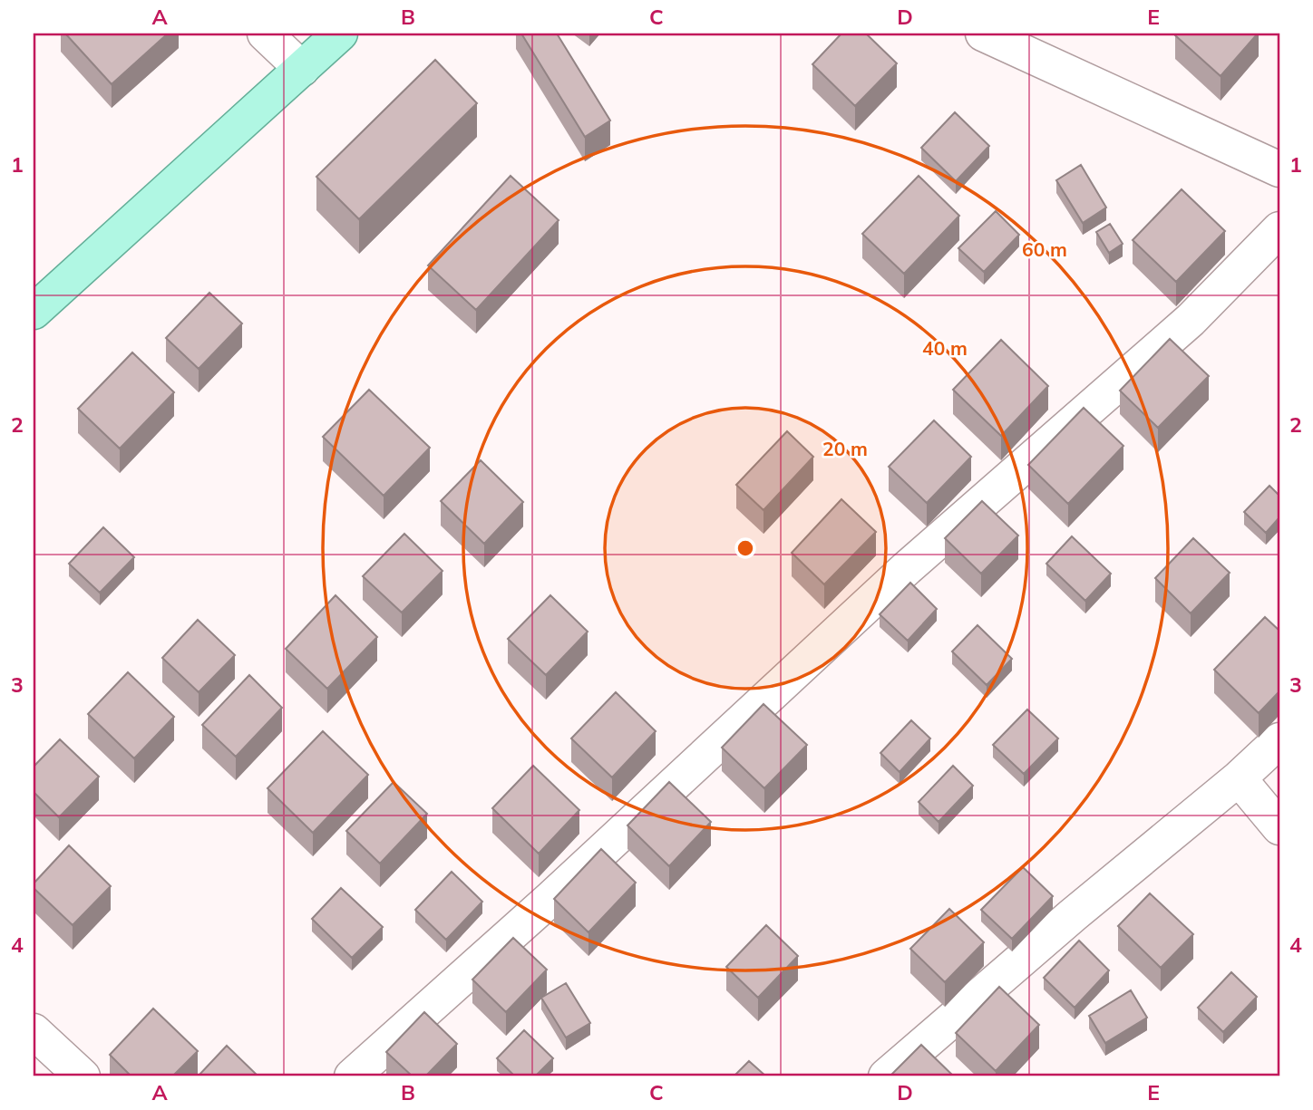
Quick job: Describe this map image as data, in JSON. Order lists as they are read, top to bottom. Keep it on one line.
{"grid":{"columns":["A","B","C","D","E"],"rows":["1","2","3","4"]},"rings":["60 m","40 m","20 m"]}
